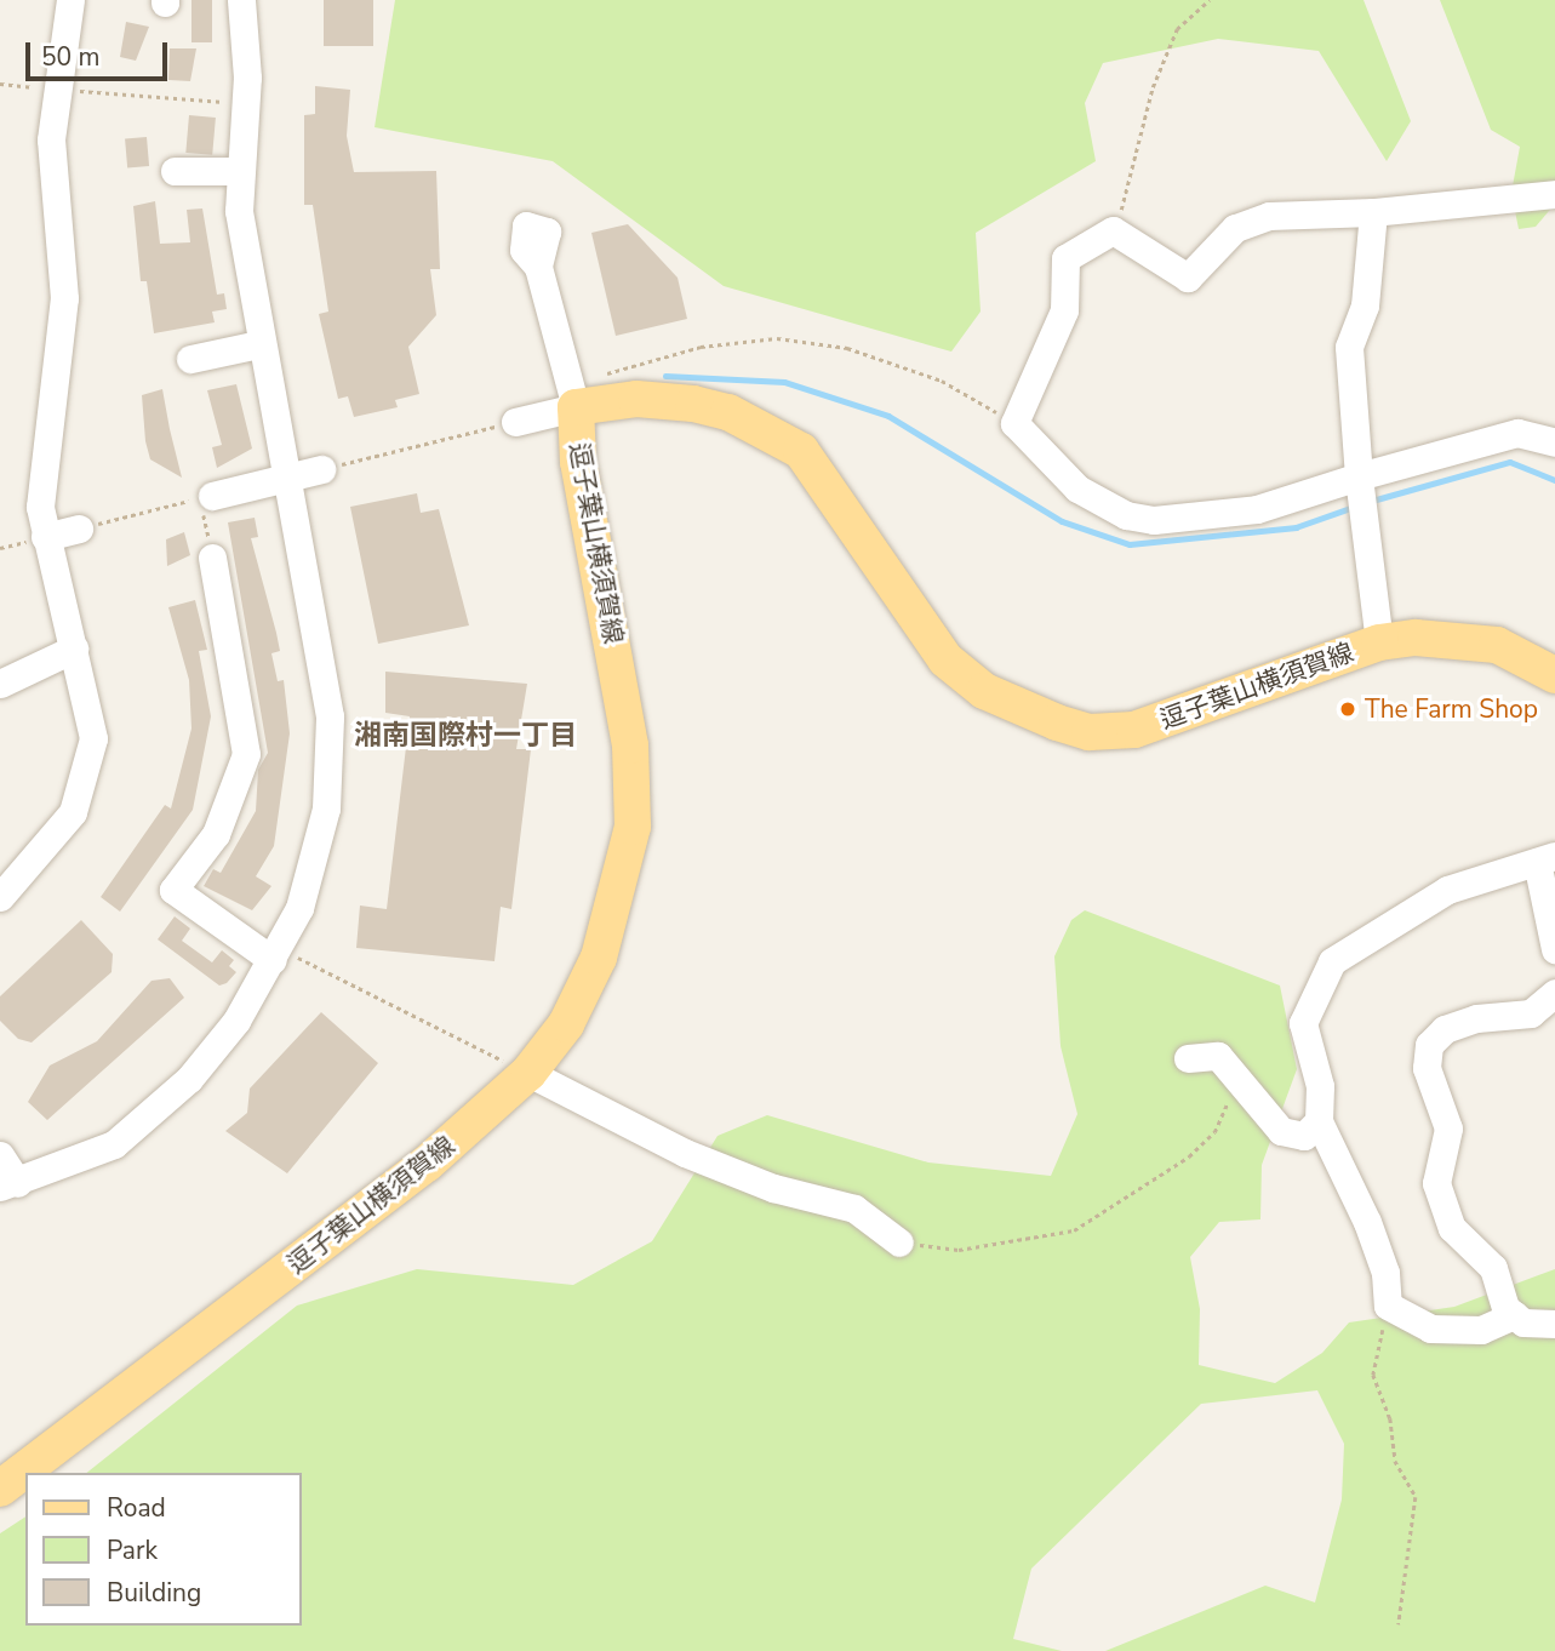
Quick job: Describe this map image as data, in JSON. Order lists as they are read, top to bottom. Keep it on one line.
{"streets":{"main road":["逗子葉山横須賀線"]},"districts":["湘南国際村一丁目"],"places":["The Farm Shop"],"legend":["Road","Park","Building"],"scale_bar":"50 m"}
